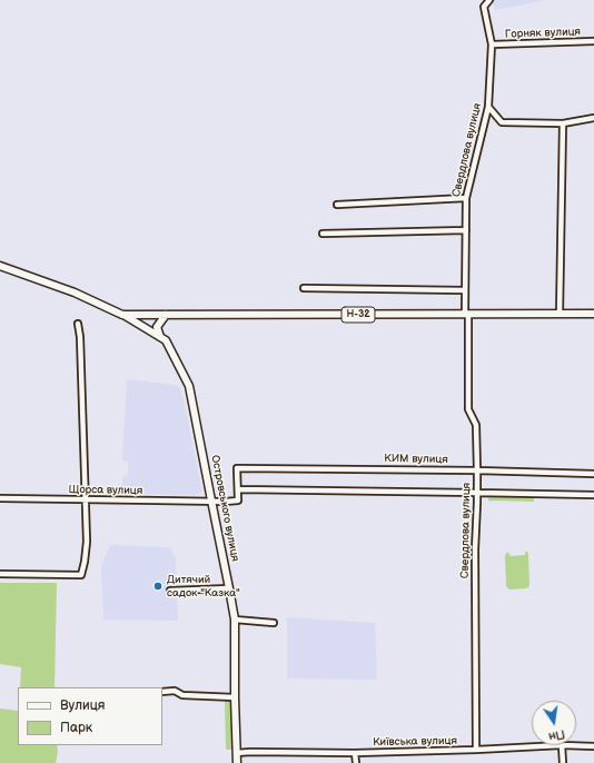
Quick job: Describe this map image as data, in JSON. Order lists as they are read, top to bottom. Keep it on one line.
{"streets":{"main road":["Н-32","Островського вулиця"],"street":["Горняк вулиця","Свердлова вулиця","КИМ вулиця","Щорса вулиця","Київська вулиця"]},"crossings":[["Горняк вулиця","Свердлова вулиця"],["Свердлова вулиця","Н-32"],["Свердлова вулиця","КИМ вулиця"],["Свердлова вулиця","Київська вулиця"],["Н-32","Островського вулиця"],["КИМ вулиця","Щорса вулиця"],["Щорса вулиця","Островського вулиця"],["Островського вулиця","Київська вулиця"]],"places":["Дитячий садок \"Казка\""],"legend":["Вулиця","Парк"],"north":"bottom"}
